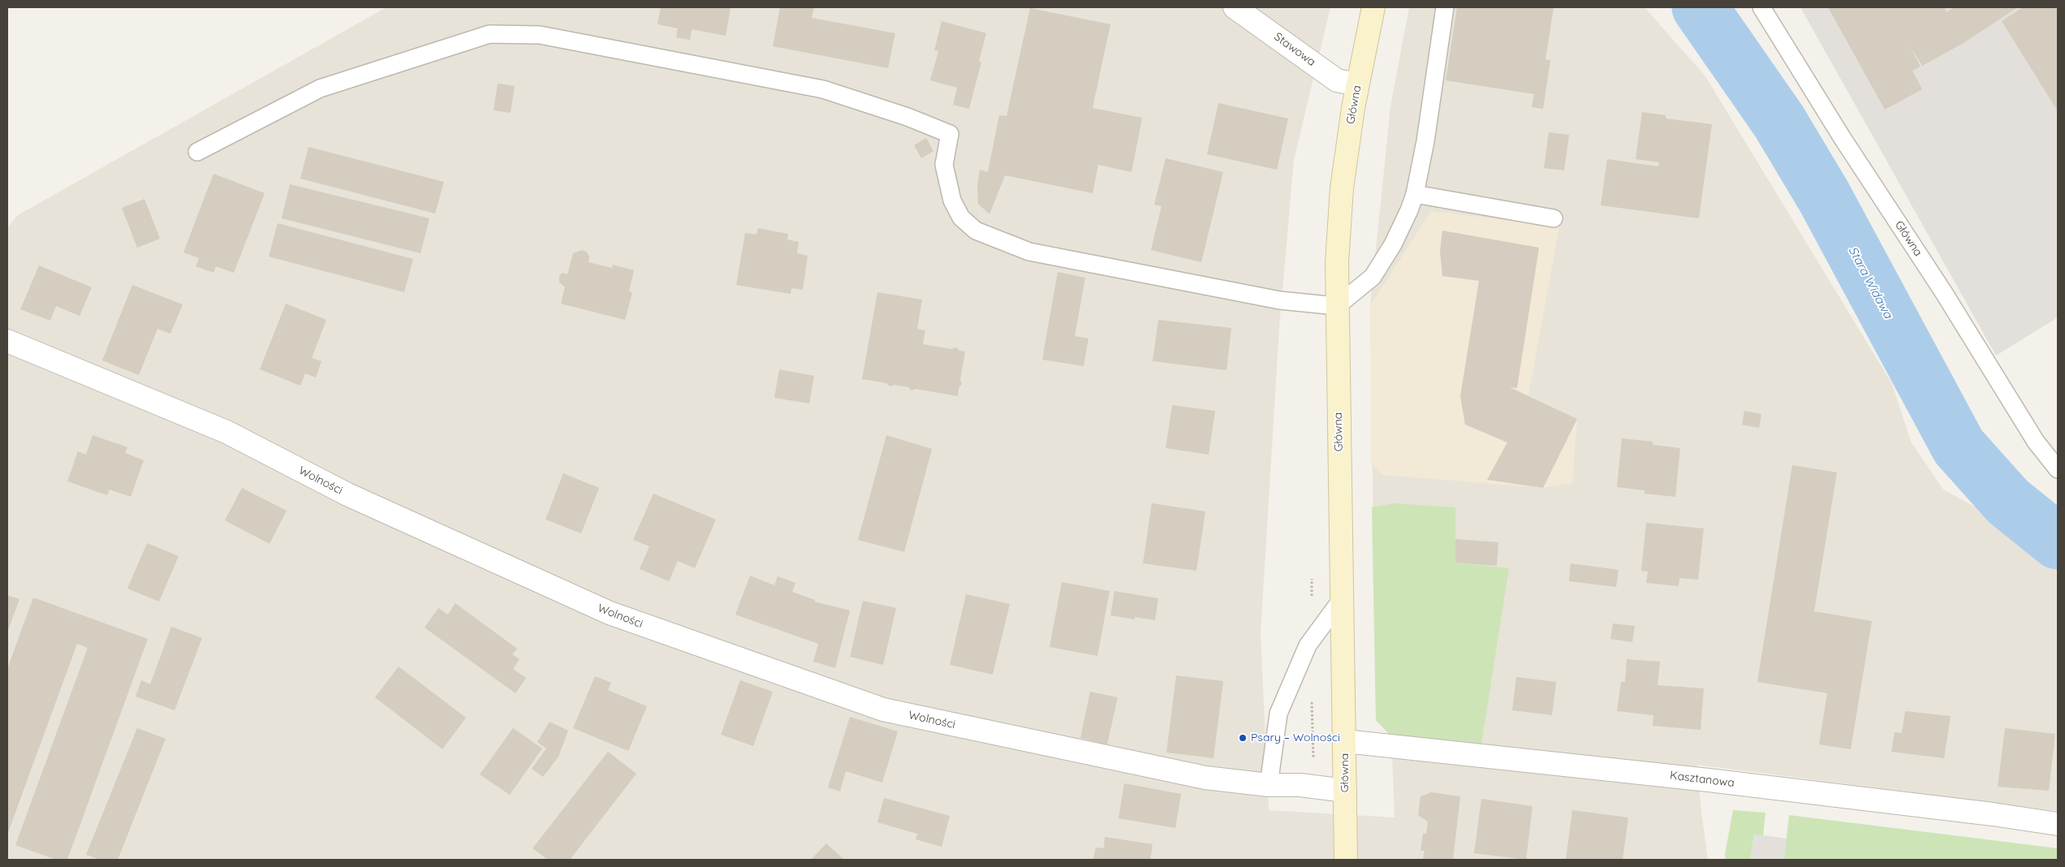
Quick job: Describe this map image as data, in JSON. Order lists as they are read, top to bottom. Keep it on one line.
{"streets":{"main road":["Główna"],"street":["Stawowa","Wolności","Kasztanowa"]},"crossings":[["Stawowa","Główna"],["Główna","Wolności"],["Główna","Kasztanowa"]],"water":["Stara Widawa"],"places":["Psary – Wolności"]}
